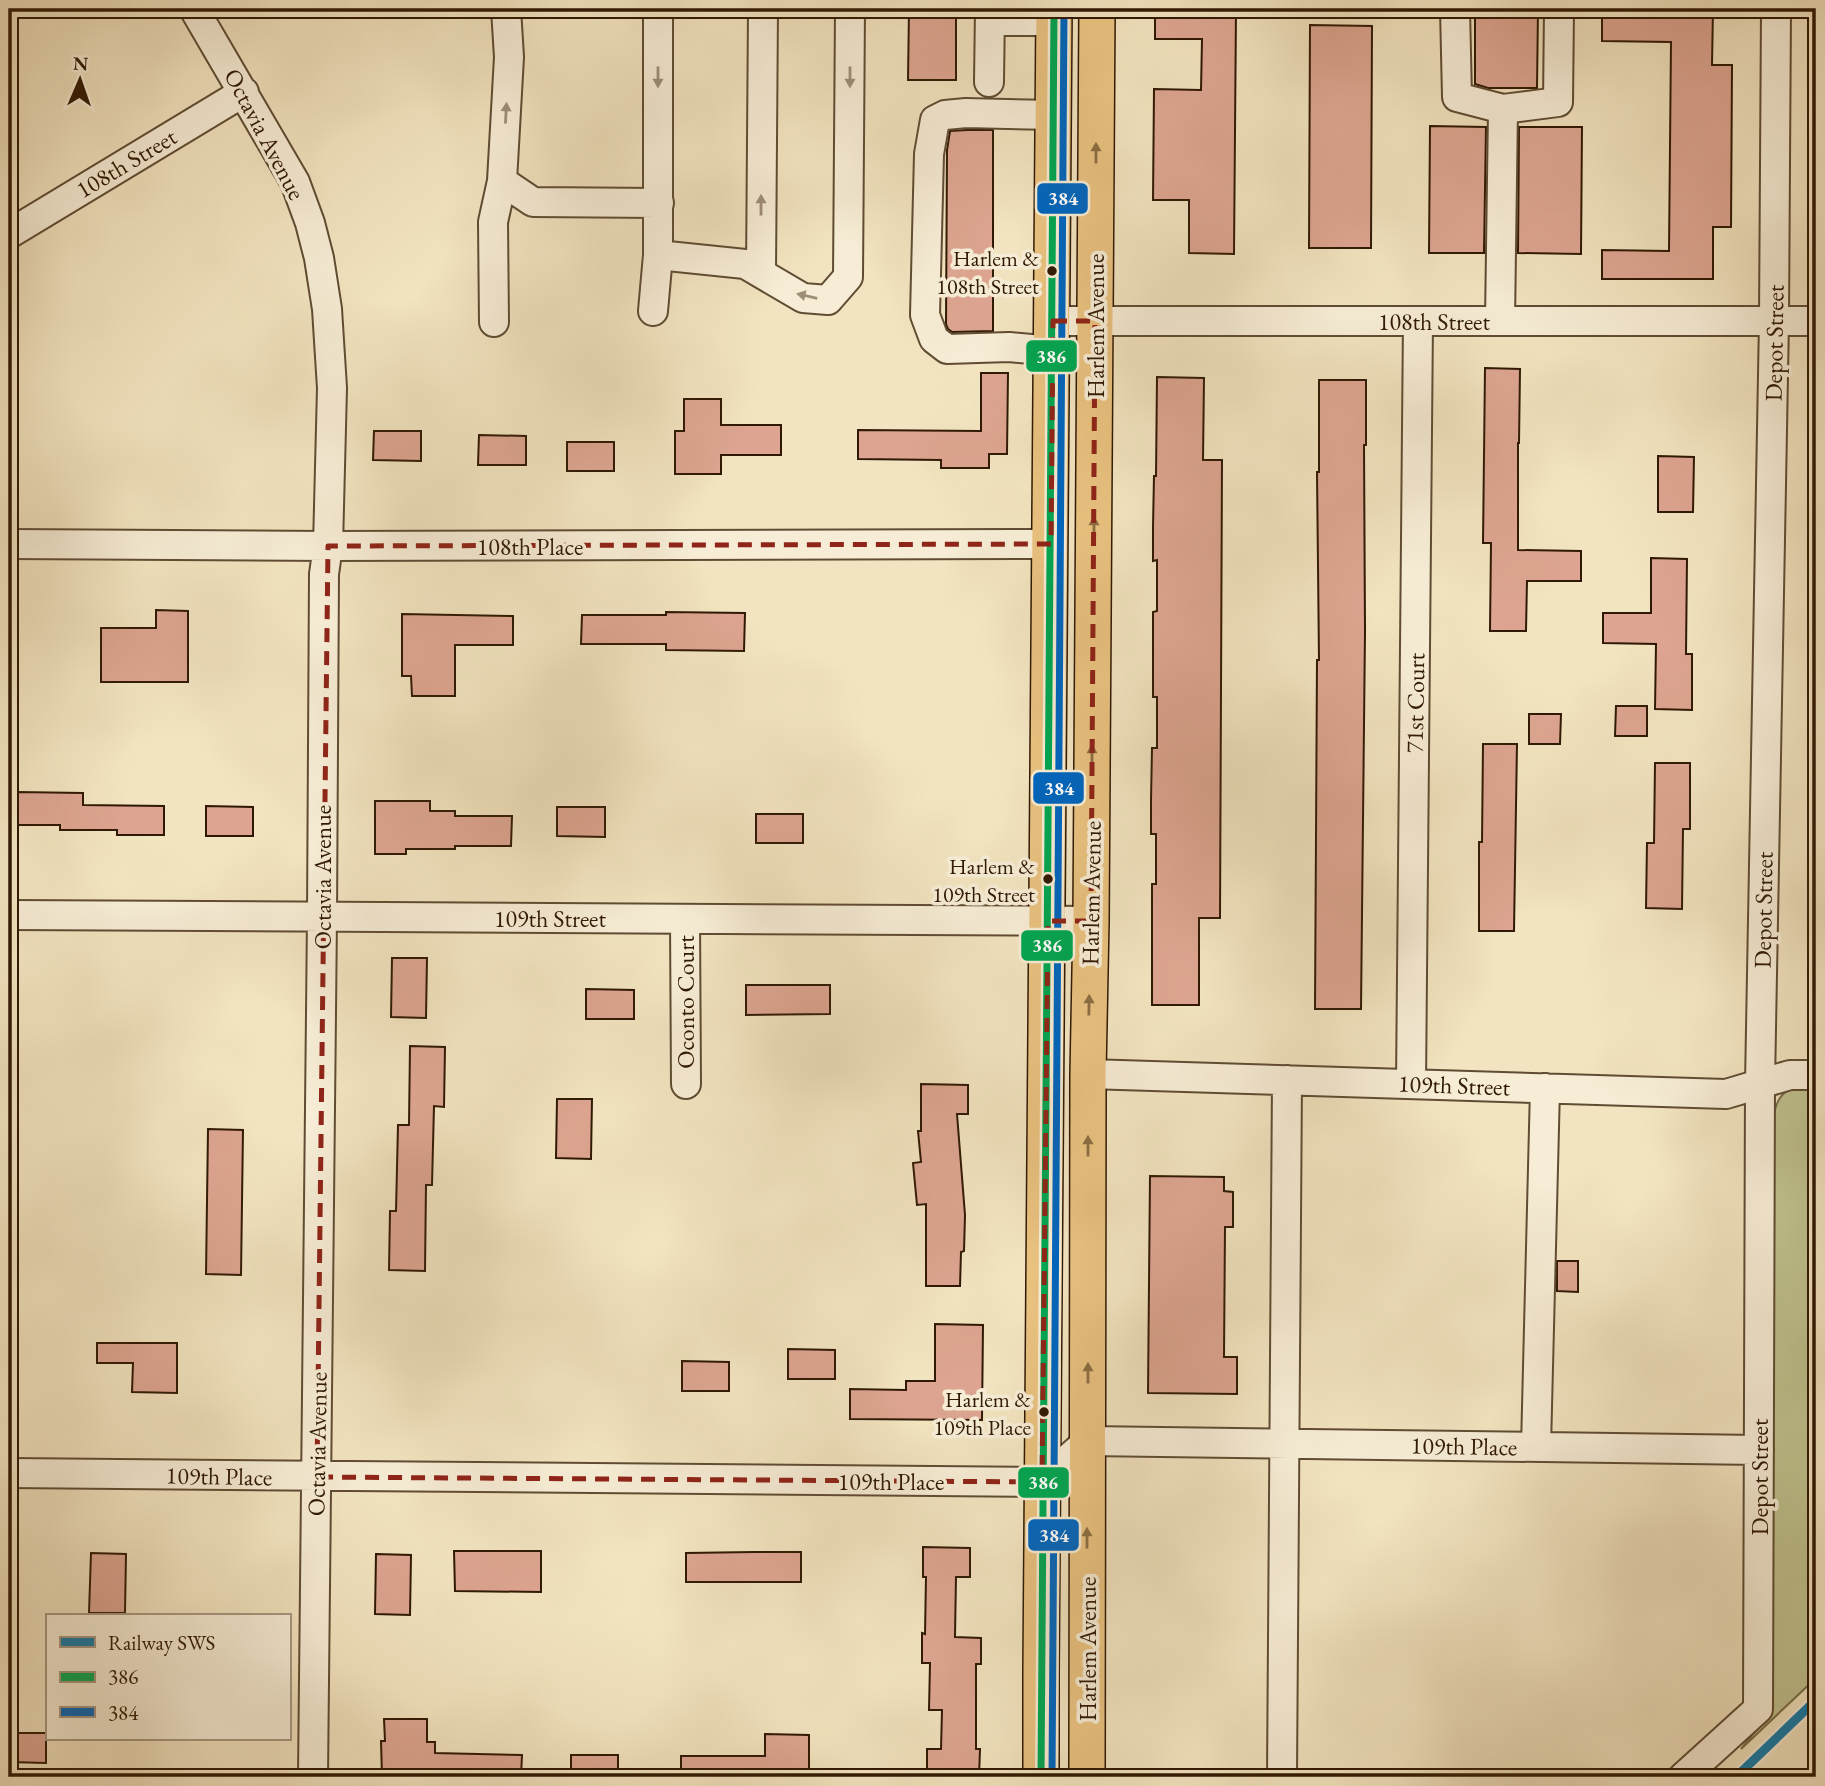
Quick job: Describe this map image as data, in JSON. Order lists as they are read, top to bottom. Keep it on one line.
{"streets":{"main road":["Harlem Avenue"],"street":["Octavia Avenue","108th Street","Depot Street","108th Place","71st Court","109th Street","Oconto Court","109th Place"]},"crossings":[["Octavia Avenue","108th Street"],["Octavia Avenue","108th Place"],["Octavia Avenue","109th Street"],["Octavia Avenue","109th Place"],["108th Street","Harlem Avenue"],["108th Street","Depot Street"],["108th Street","71st Court"],["Harlem Avenue","108th Place"],["Harlem Avenue","109th Street"],["Harlem Avenue","109th Place"],["Depot Street","109th Street"],["Depot Street","109th Place"],["71st Court","109th Street"],["109th Street","Oconto Court"]],"places":["Harlem & 108th Street","Harlem & 109th Street","Harlem & 109th Place"],"lines":["transit line 386","transit line 384","rail line SWS"],"legend":["Railway SWS","386","384"],"north":"top"}
